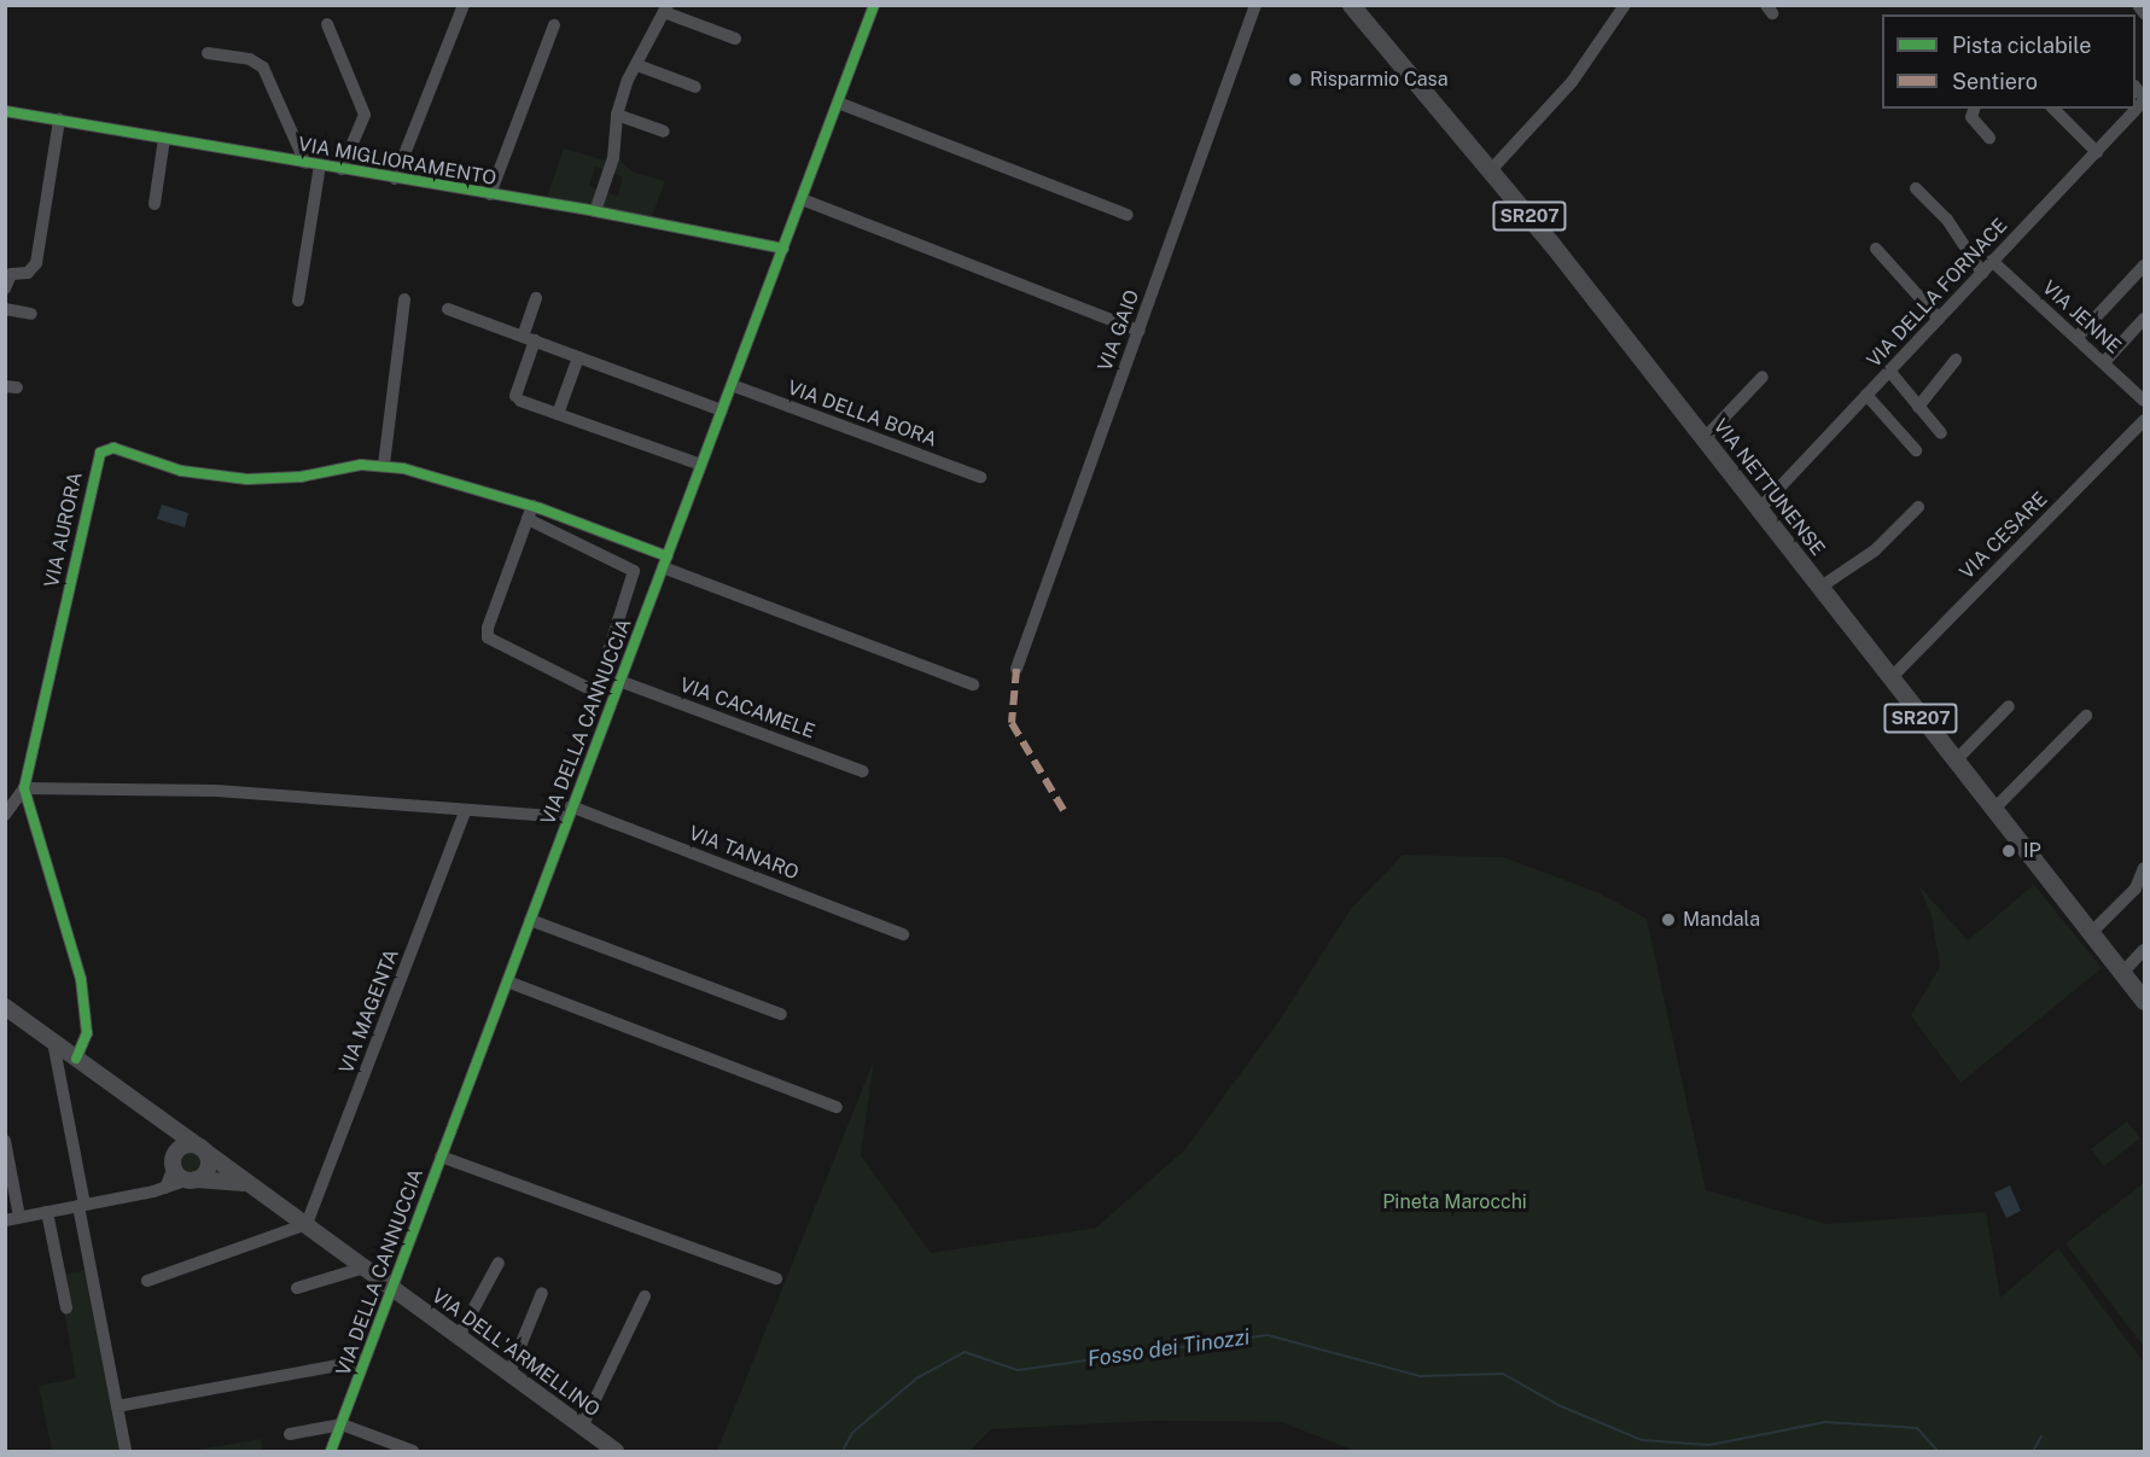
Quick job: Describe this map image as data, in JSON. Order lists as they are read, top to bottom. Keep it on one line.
{"streets":{"main road":["SR207","VIA NETTUNENSE"],"street":["VIA MIGLIORAMENTO","VIA DELLA FORNACE","VIA JENNE","VIA GAIO","VIA DELLA BORA","VIA AURORA","VIA CESARE","VIA CACAMELE","VIA DELLA CANNUCCIA","VIA TANARO","VIA MAGENTA","VIA DELL'ARMELLINO"]},"crossings":[["VIA MIGLIORAMENTO","VIA DELLA CANNUCCIA"],["VIA DELLA FORNACE","VIA JENNE"],["VIA DELLA FORNACE","VIA NETTUNENSE"],["VIA DELLA BORA","VIA DELLA CANNUCCIA"],["VIA NETTUNENSE","VIA CESARE"],["VIA AURORA","VIA DELLA CANNUCCIA"],["VIA AURORA","VIA DELL'ARMELLINO"],["VIA CACAMELE","VIA DELLA CANNUCCIA"],["VIA DELLA CANNUCCIA","VIA TANARO"],["VIA DELLA CANNUCCIA","VIA DELL'ARMELLINO"],["VIA MAGENTA","VIA DELL'ARMELLINO"]],"water":["Fosso dei Tinozzi"],"parks":["Pineta Marocchi"],"places":["Risparmio Casa","IP","Mandala"],"legend":["Pista ciclabile","Sentiero"]}
